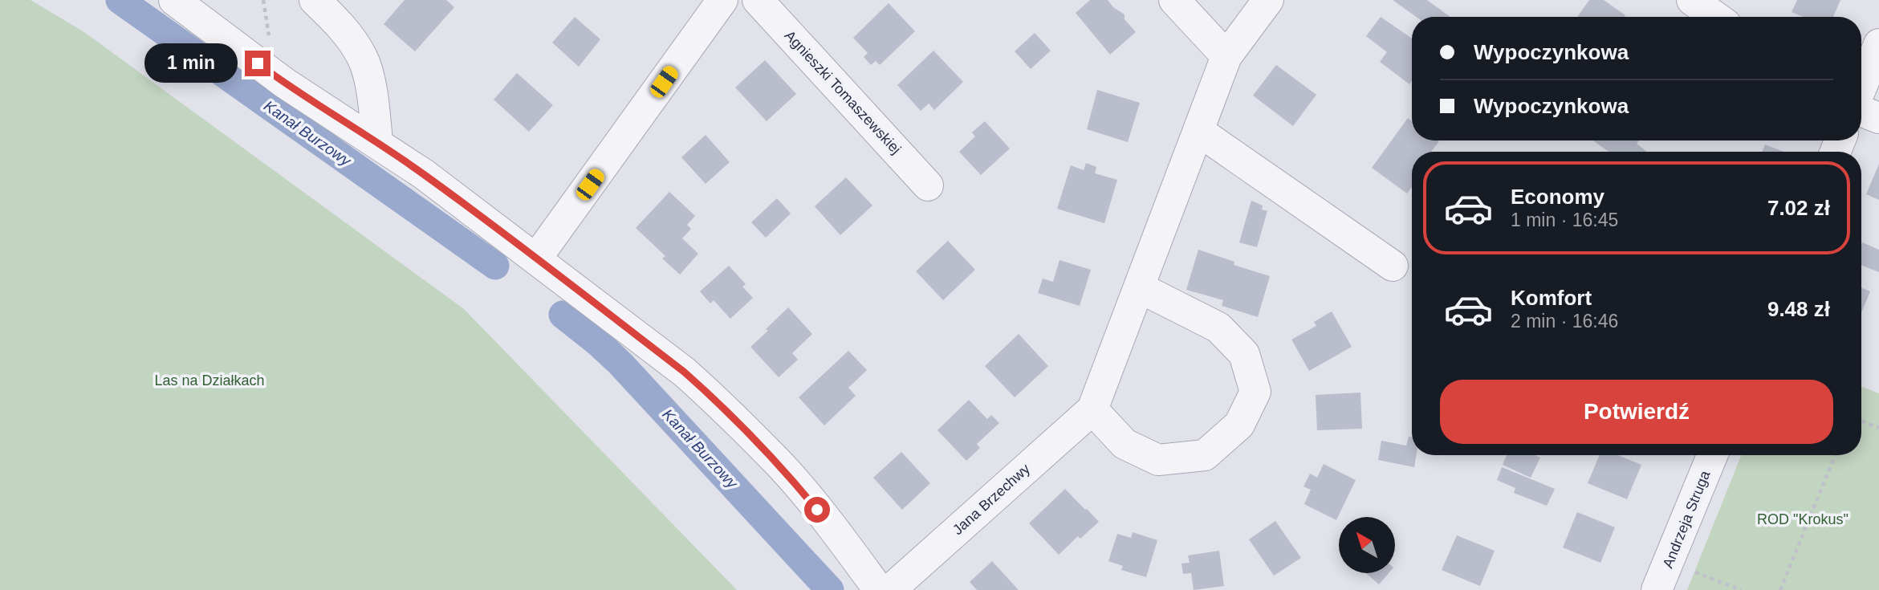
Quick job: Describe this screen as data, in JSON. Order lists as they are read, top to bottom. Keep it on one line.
{"streets":{"street":["Agnieszki Tomaszewskiej","Jana Brzechwy","Andrzeja Struga"]},"water":["Kanał Burzowy"],"parks":["Las na Działkach","ROD \"Krokus\""],"north":"top left","page":{"banner":["Wypoczynkowa","Wypoczynkowa"],"bubble":"1 min","list":[{"name":"Economy","note":"1 min · 16:45","value":"7.02 zł"},{"name":"Komfort","note":"2 min · 16:46","value":"9.48 zł"}],"buttons":"Potwierdź"}}
